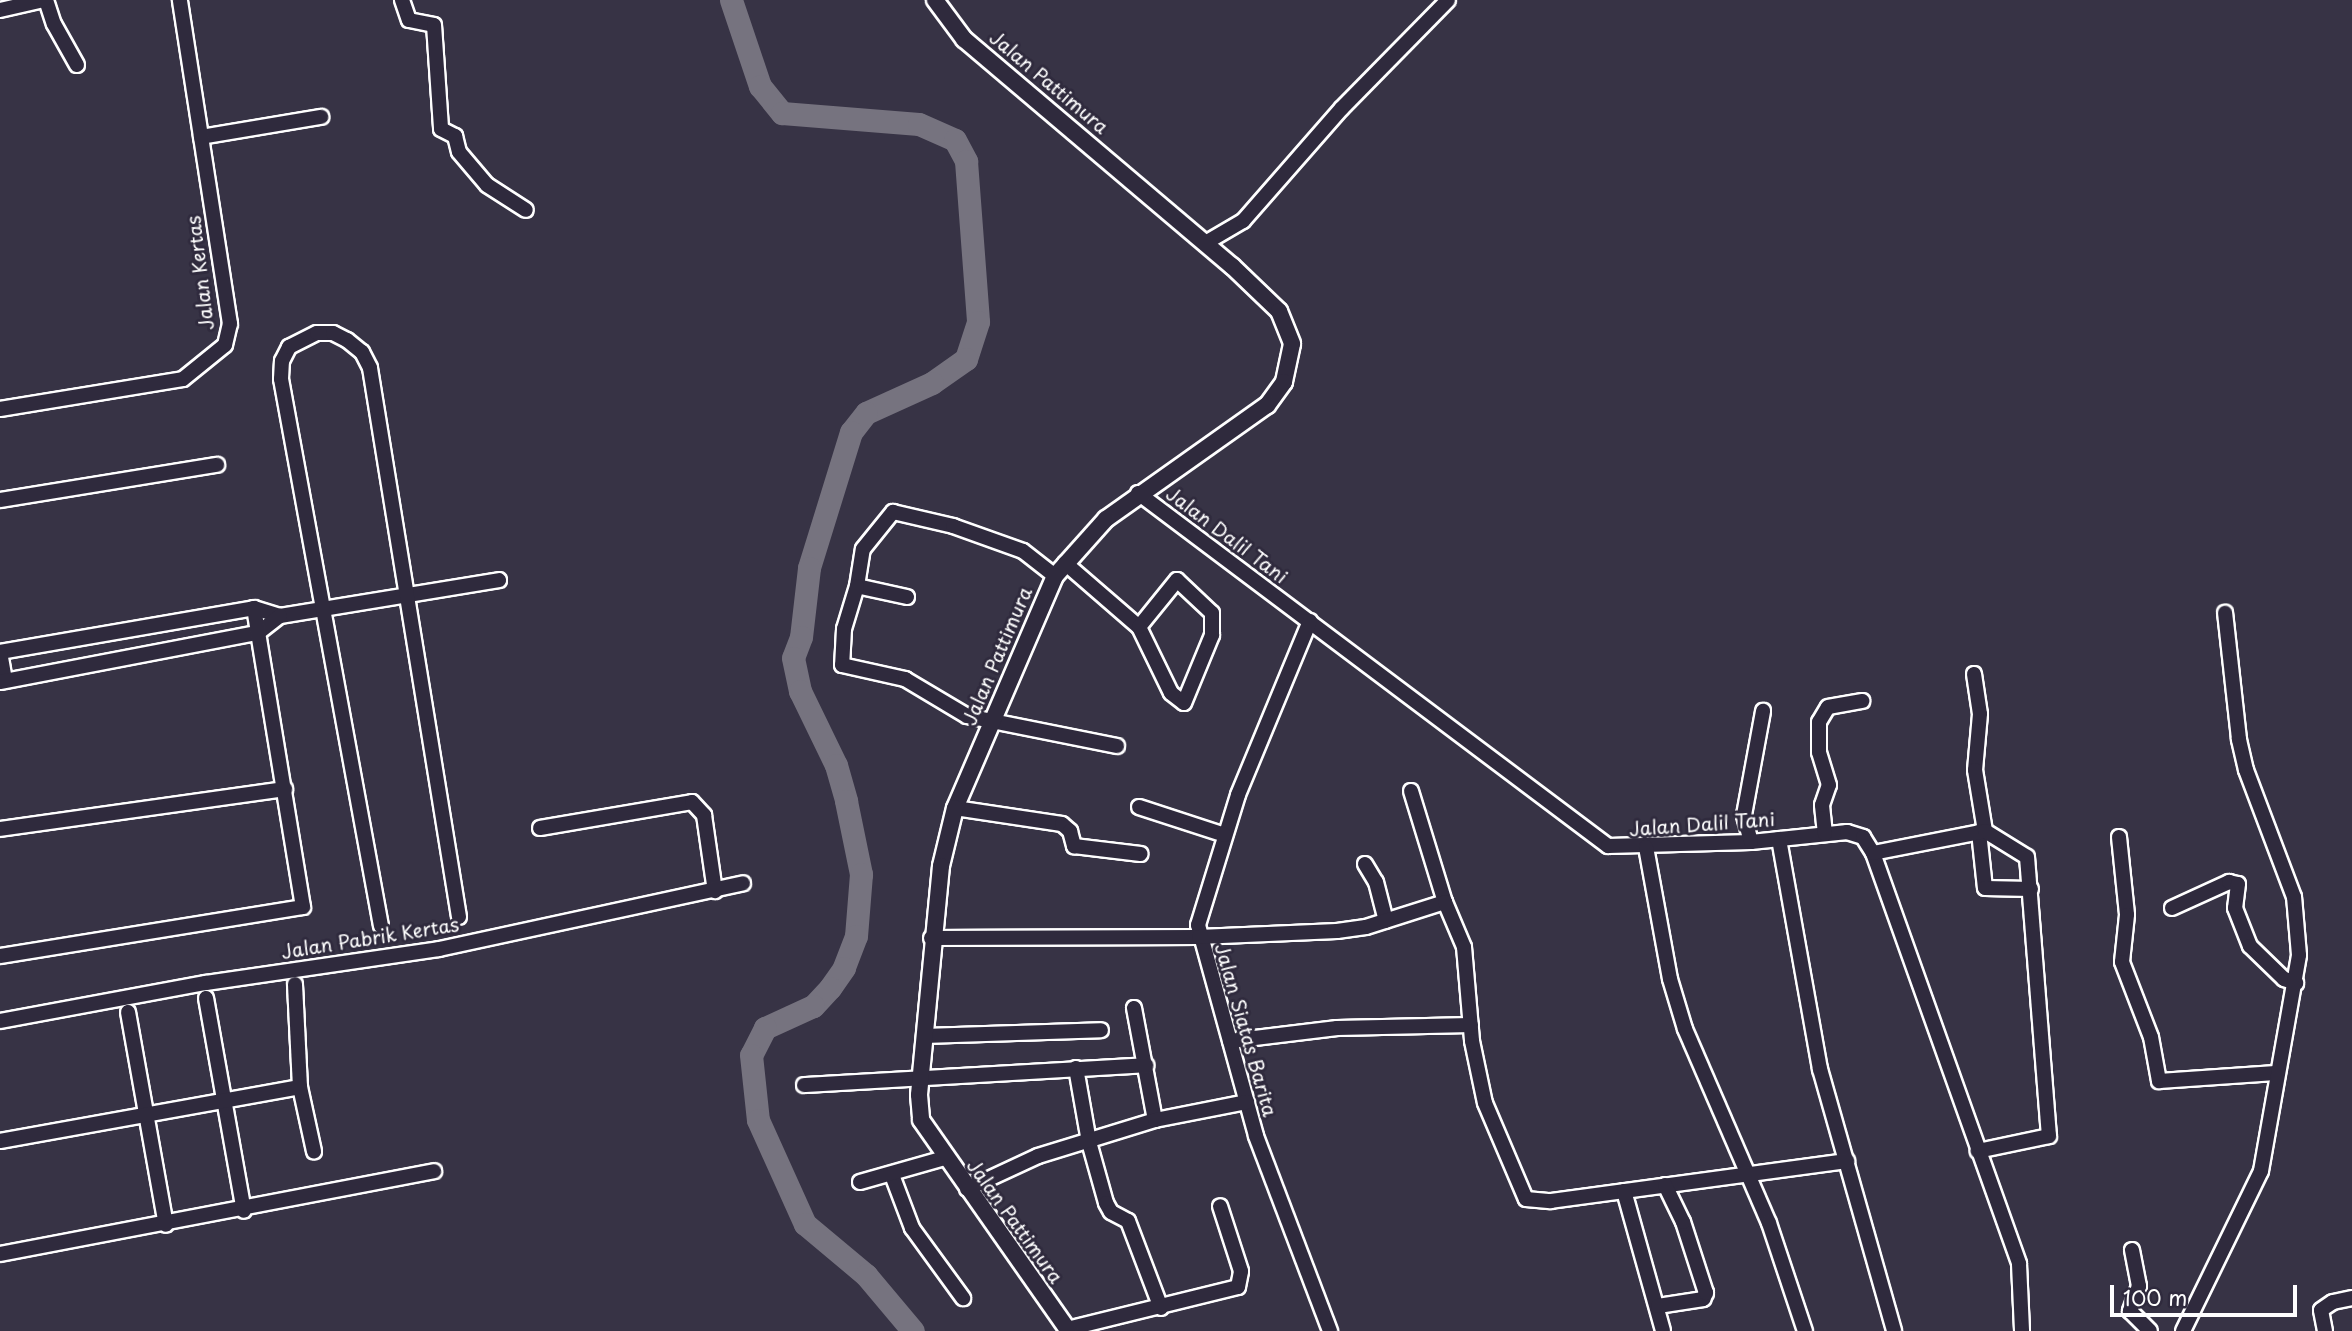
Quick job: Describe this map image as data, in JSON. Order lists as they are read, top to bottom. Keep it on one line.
{"streets":{"street":["Jalan Pattimura","Jalan Kertas","Jalan Dalil Tani","Jalan Pabrik Kertas","Jalan Siatas Barita"]},"crossings":[["Jalan Pattimura","Jalan Dalil Tani"],["Jalan Dalil Tani","Jalan Siatas Barita"]],"scale_bar":"100 m"}
